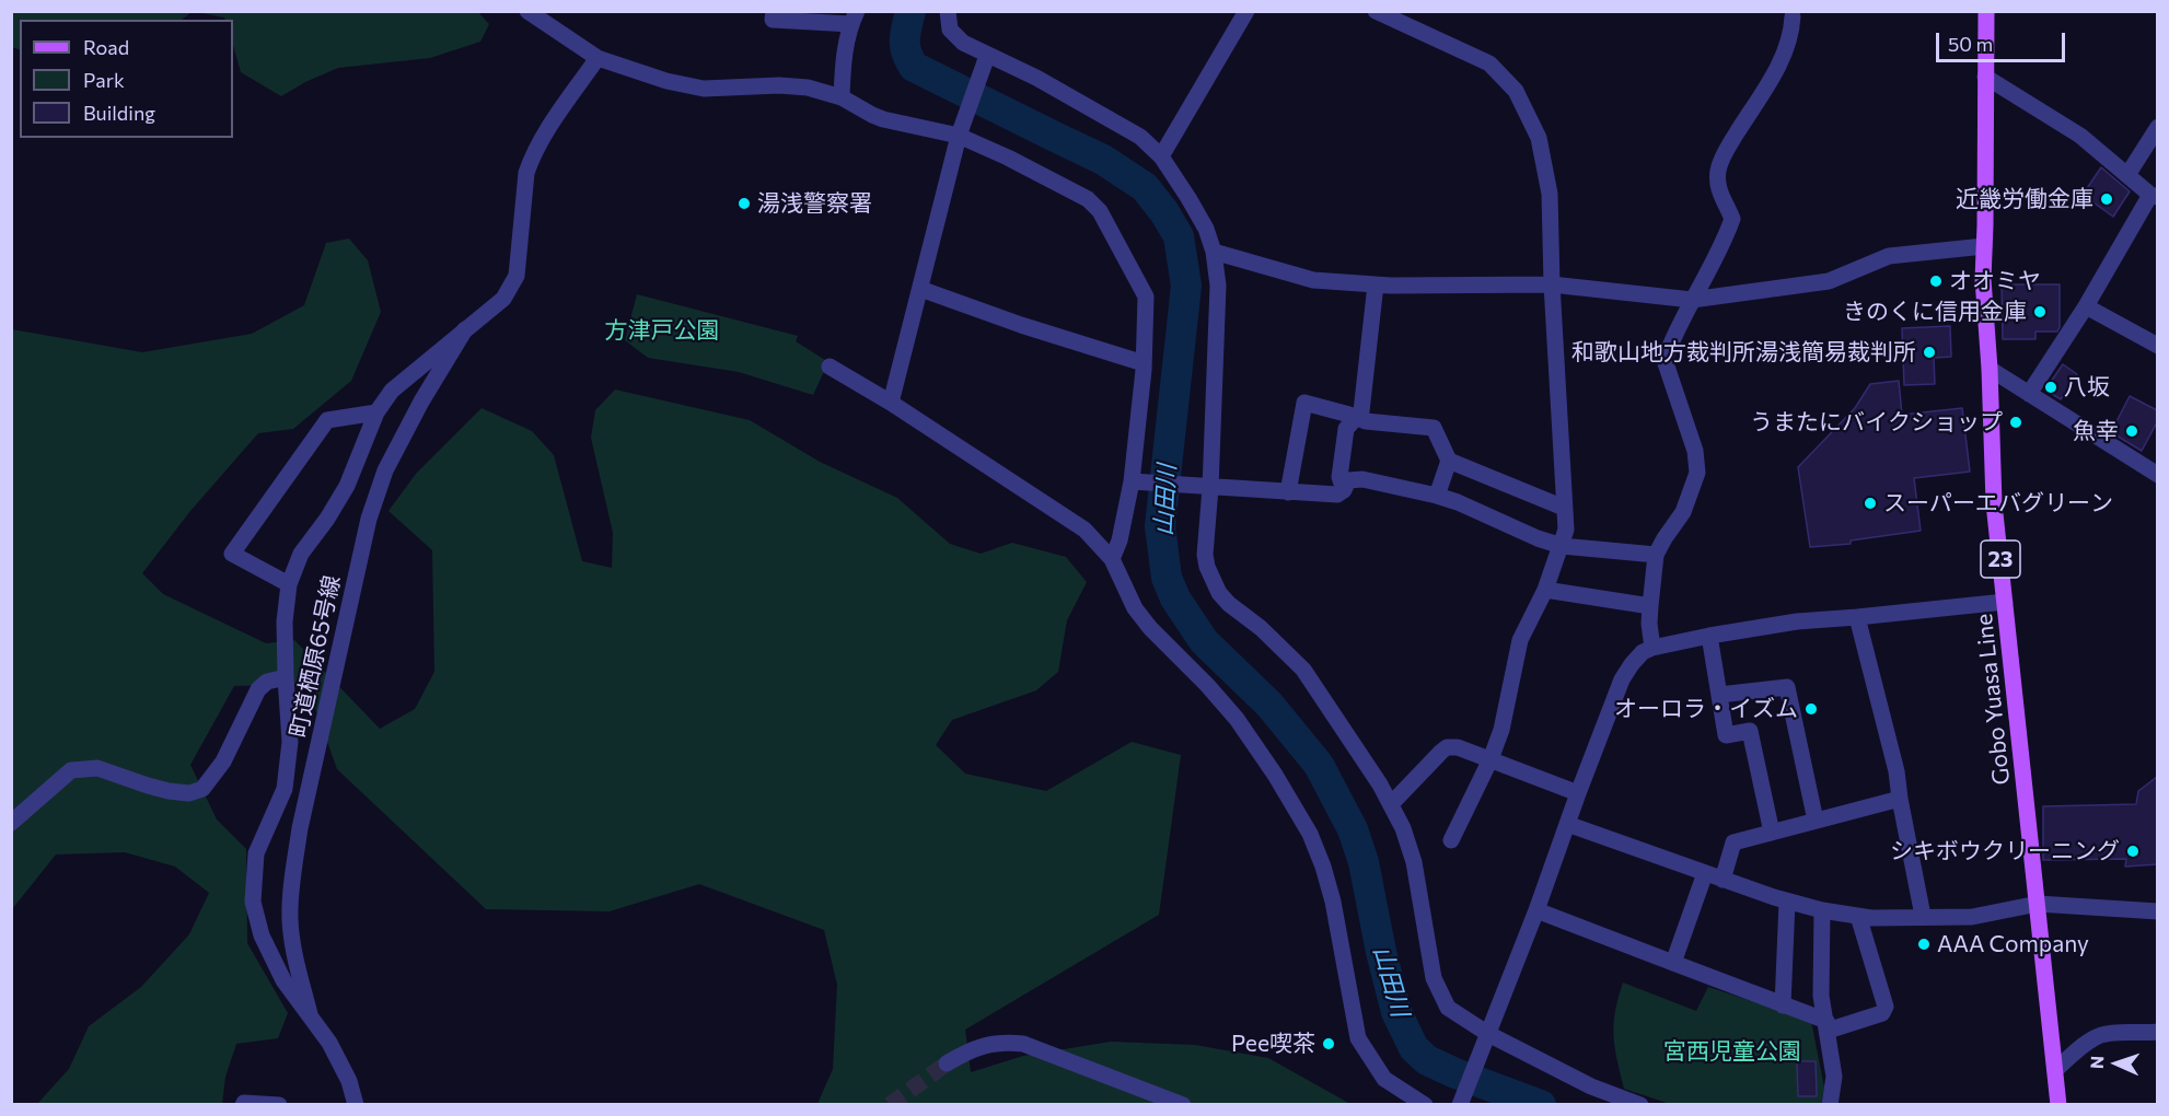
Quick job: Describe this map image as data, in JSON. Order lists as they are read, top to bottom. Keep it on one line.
{"streets":{"main road":["23","Gobo Yuasa Line"],"street":["町道栖原65号線"]},"water":["山田川"],"parks":["方津戸公園","宮西児童公園"],"places":["近畿労働金庫","湯浅警察署","オオミヤ","きのくに信用金庫","和歌山地方裁判所湯浅簡易裁判所","八坂","うまたにバイクショップ","魚幸","スーパーエバグリーン","オーロラ・イズム","シキボウクリーニング","AAA Company","Pee喫茶"],"legend":["Road","Park","Building"],"scale_bar":"50 m","north":"left"}
